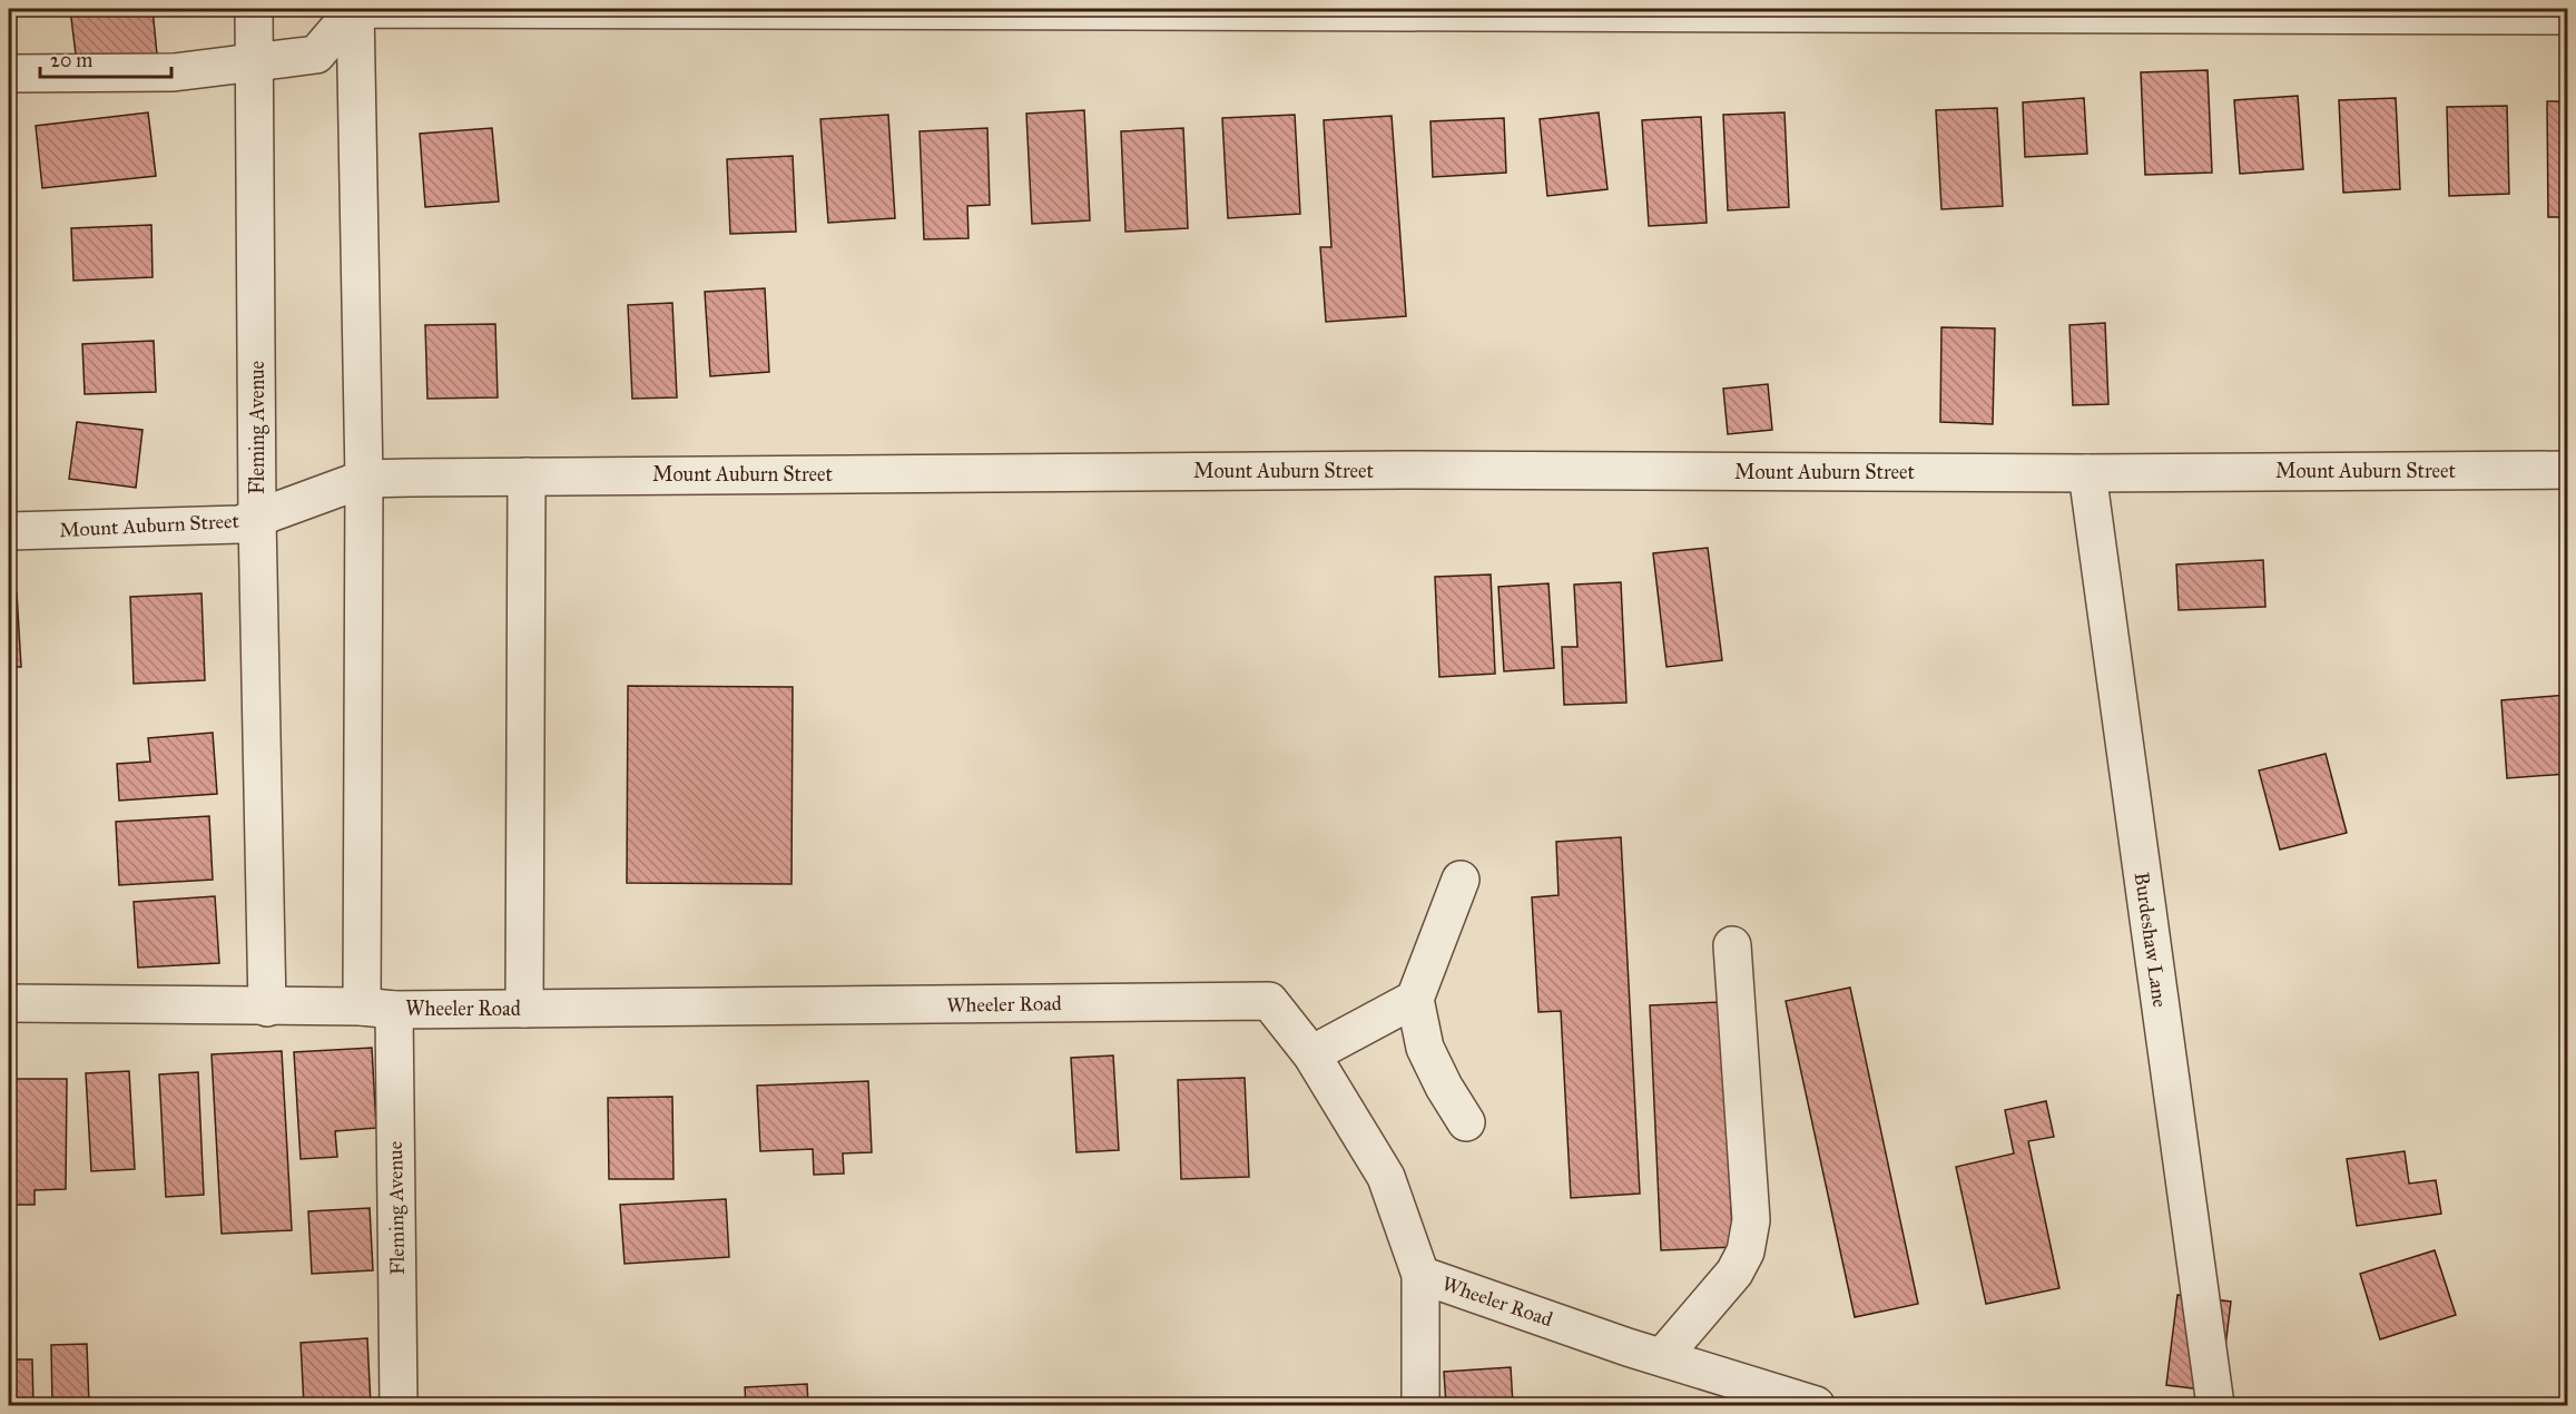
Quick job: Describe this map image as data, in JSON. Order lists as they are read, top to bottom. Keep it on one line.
{"streets":{"street":["Fleming Avenue","Mount Auburn Street","Burdeshaw Lane","Wheeler Road"]},"crossings":[["Fleming Avenue","Mount Auburn Street"],["Fleming Avenue","Wheeler Road"],["Mount Auburn Street","Burdeshaw Lane"]],"scale_bar":"20 m"}
